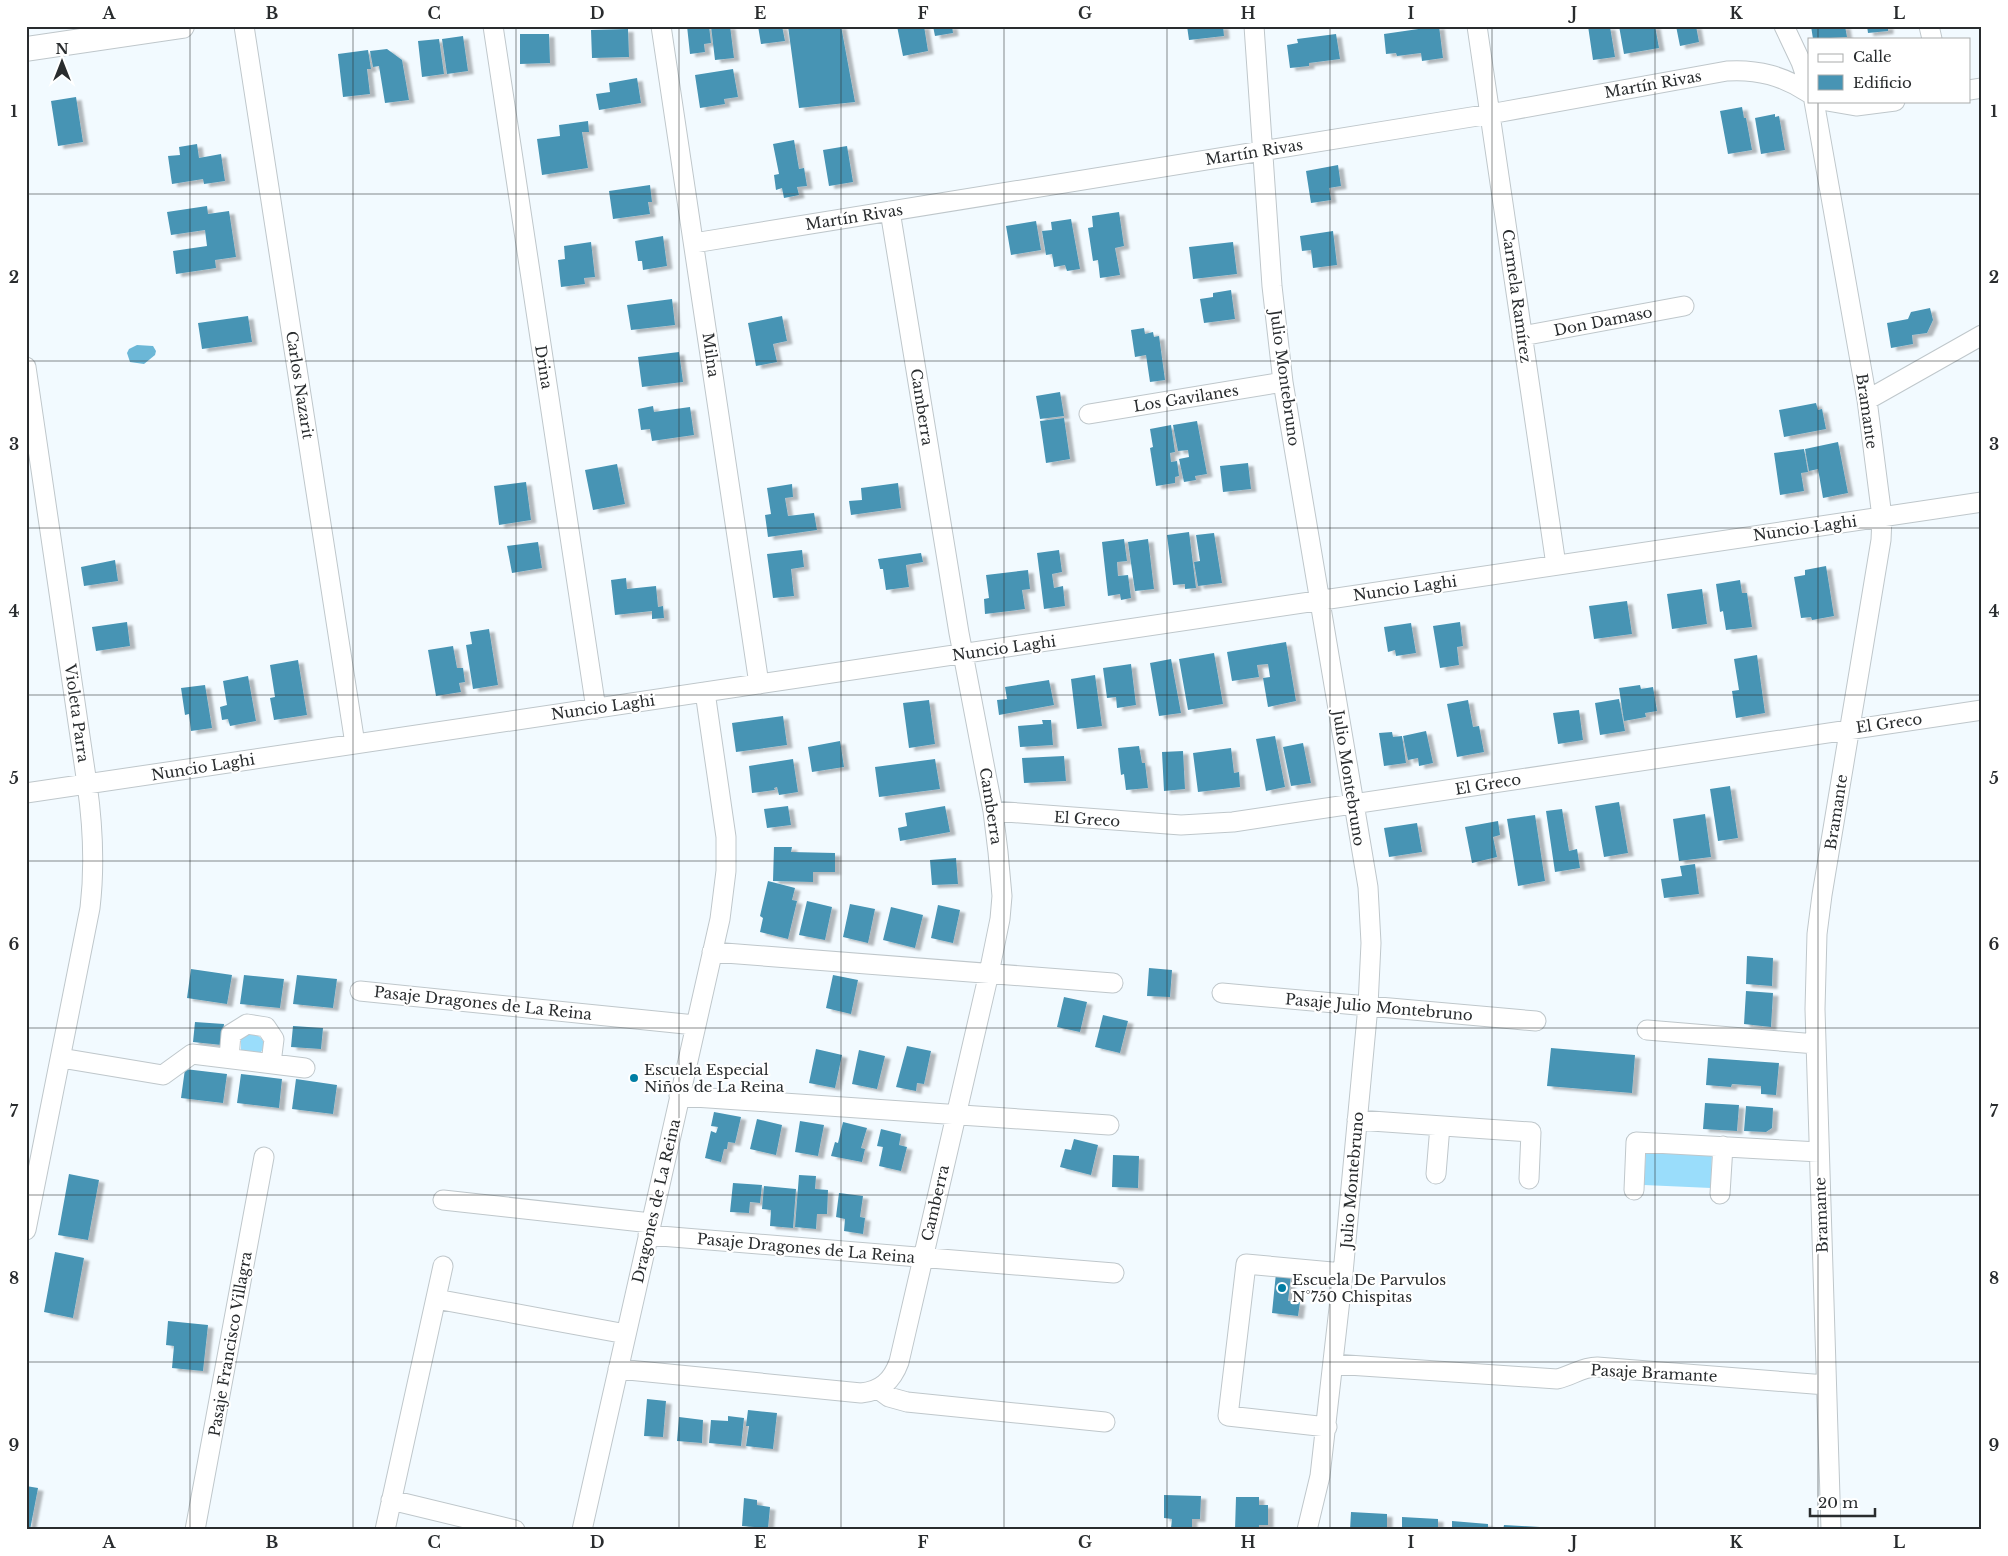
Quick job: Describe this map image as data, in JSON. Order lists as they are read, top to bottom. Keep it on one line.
{"streets":{"street":["Martín Rivas","Carmela Ramírez","Don Damaso","Milna","Drina","Julio Montebruno","Carlos Nazarit","Los Gavilanes","Camberra","Bramante","Nuncio Laghi","Violeta Parra","El Greco","Pasaje Dragones de La Reina","Pasaje Julio Montebruno","Dragones de La Reina","Pasaje Francisco Villagra","Pasaje Bramante"]},"crossings":[["Martín Rivas","Carmela Ramírez"],["Martín Rivas","Milna"],["Martín Rivas","Julio Montebruno"],["Martín Rivas","Camberra"],["Carmela Ramírez","Don Damaso"],["Carmela Ramírez","Nuncio Laghi"],["Milna","Nuncio Laghi"],["Drina","Nuncio Laghi"],["Julio Montebruno","Los Gavilanes"],["Julio Montebruno","Nuncio Laghi"],["Julio Montebruno","El Greco"],["Julio Montebruno","Pasaje Julio Montebruno"],["Julio Montebruno","Pasaje Bramante"],["Carlos Nazarit","Nuncio Laghi"],["Camberra","Nuncio Laghi"],["Camberra","El Greco"],["Camberra","Pasaje Dragones de La Reina"],["Bramante","Nuncio Laghi"],["Bramante","El Greco"],["Bramante","Pasaje Bramante"],["Nuncio Laghi","Violeta Parra"],["Nuncio Laghi","Dragones de La Reina"],["Pasaje Dragones de La Reina","Dragones de La Reina"]],"places":["Escuela Especial Niños de La Reina","Escuela De Parvulos N°750 Chispitas"],"legend":["Calle","Edificio"],"scale_bar":"20 m","north":"top","grid":{"columns":["A","B","C","D","E","F","G","H","I","J","K","L"],"rows":["1","2","3","4","5","6","7","8","9"]}}
